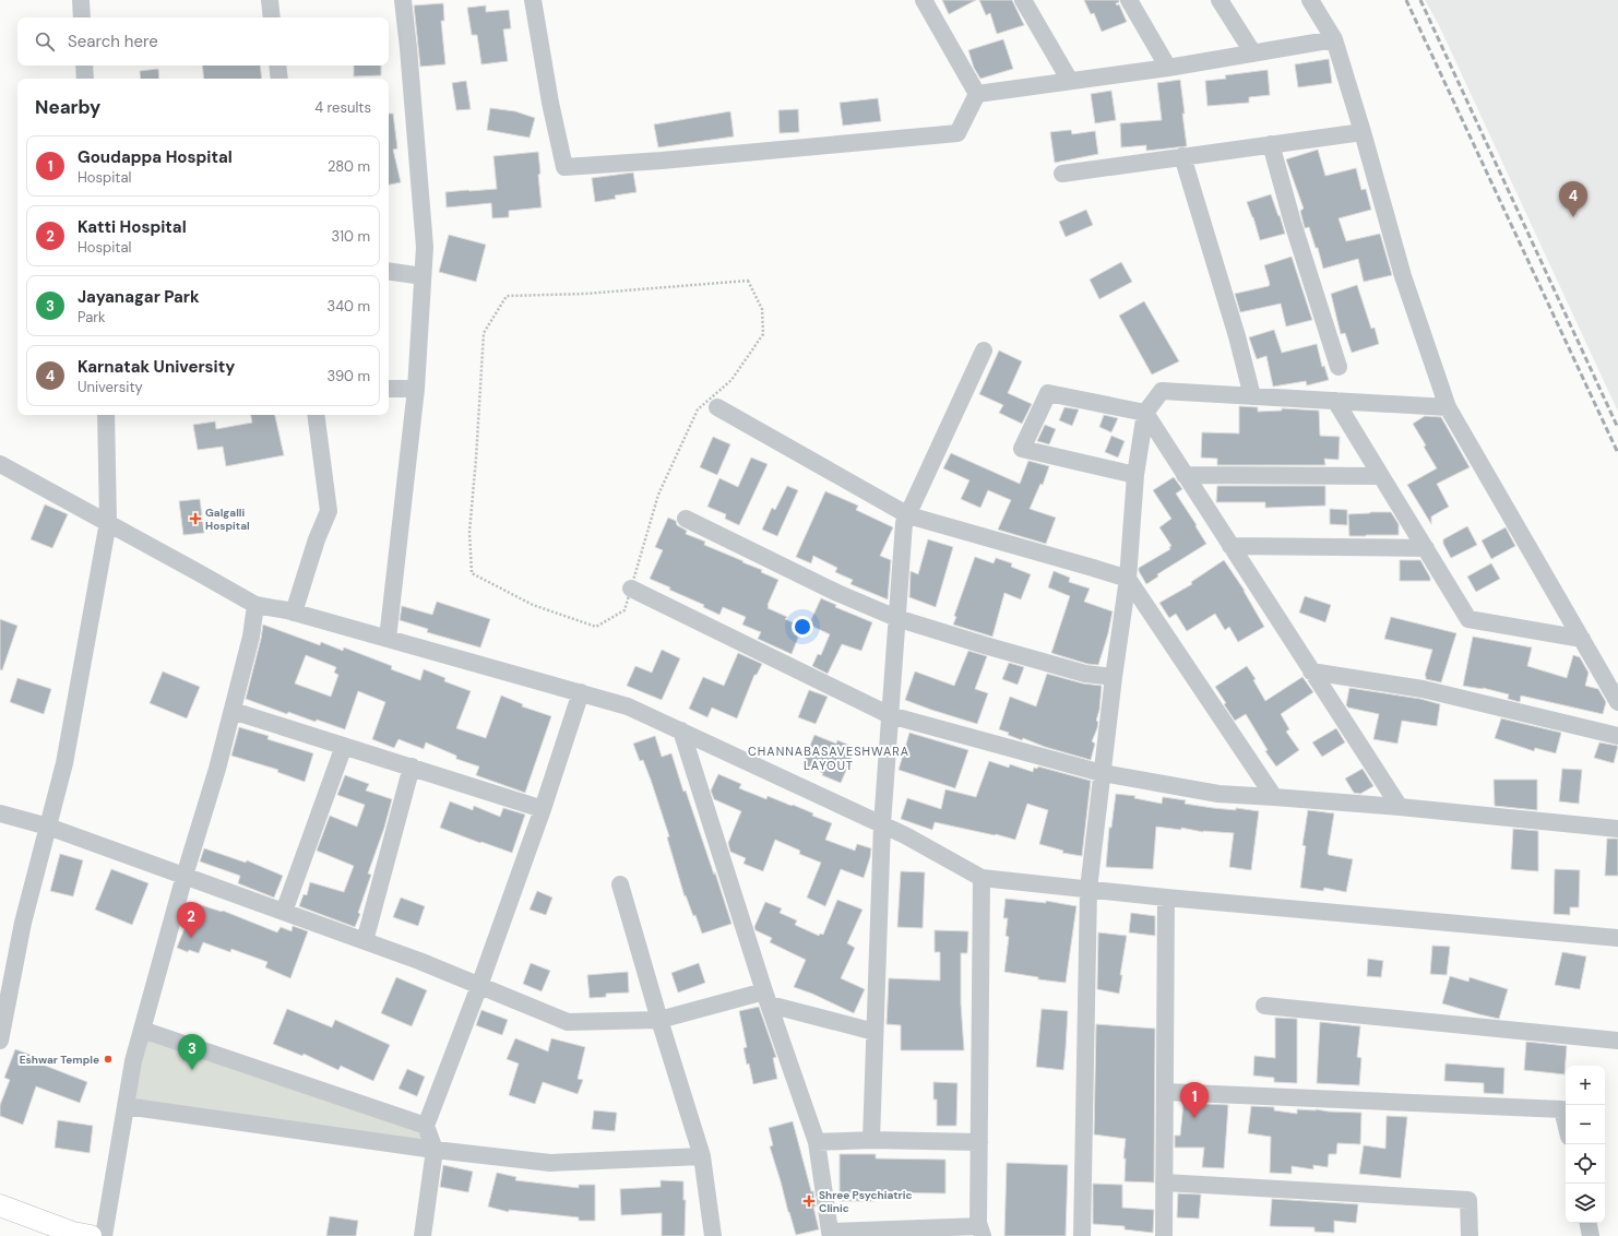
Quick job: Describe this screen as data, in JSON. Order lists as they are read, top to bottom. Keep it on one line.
{"districts":["CHANNABASAVESHWARA LAYOUT"],"places":{"health":["Galgalli Hospital","Shree Psychiatric Clinic"],"other":["Eshwar Temple"]},"page":{"search":"Search here","heading":["Nearby","4 results"],"list":[{"mark":"1","name":"Goudappa Hospital","note":"Hospital","value":"280 m"},{"mark":"2","name":"Katti Hospital","note":"Hospital","value":"310 m"},{"mark":"3","name":"Jayanagar Park","note":"Park","value":"340 m"},{"mark":"4","name":"Karnatak University","note":"University","value":"390 m"}],"pins":["4","2","3","1"],"map_buttons":["+","−"]}}
